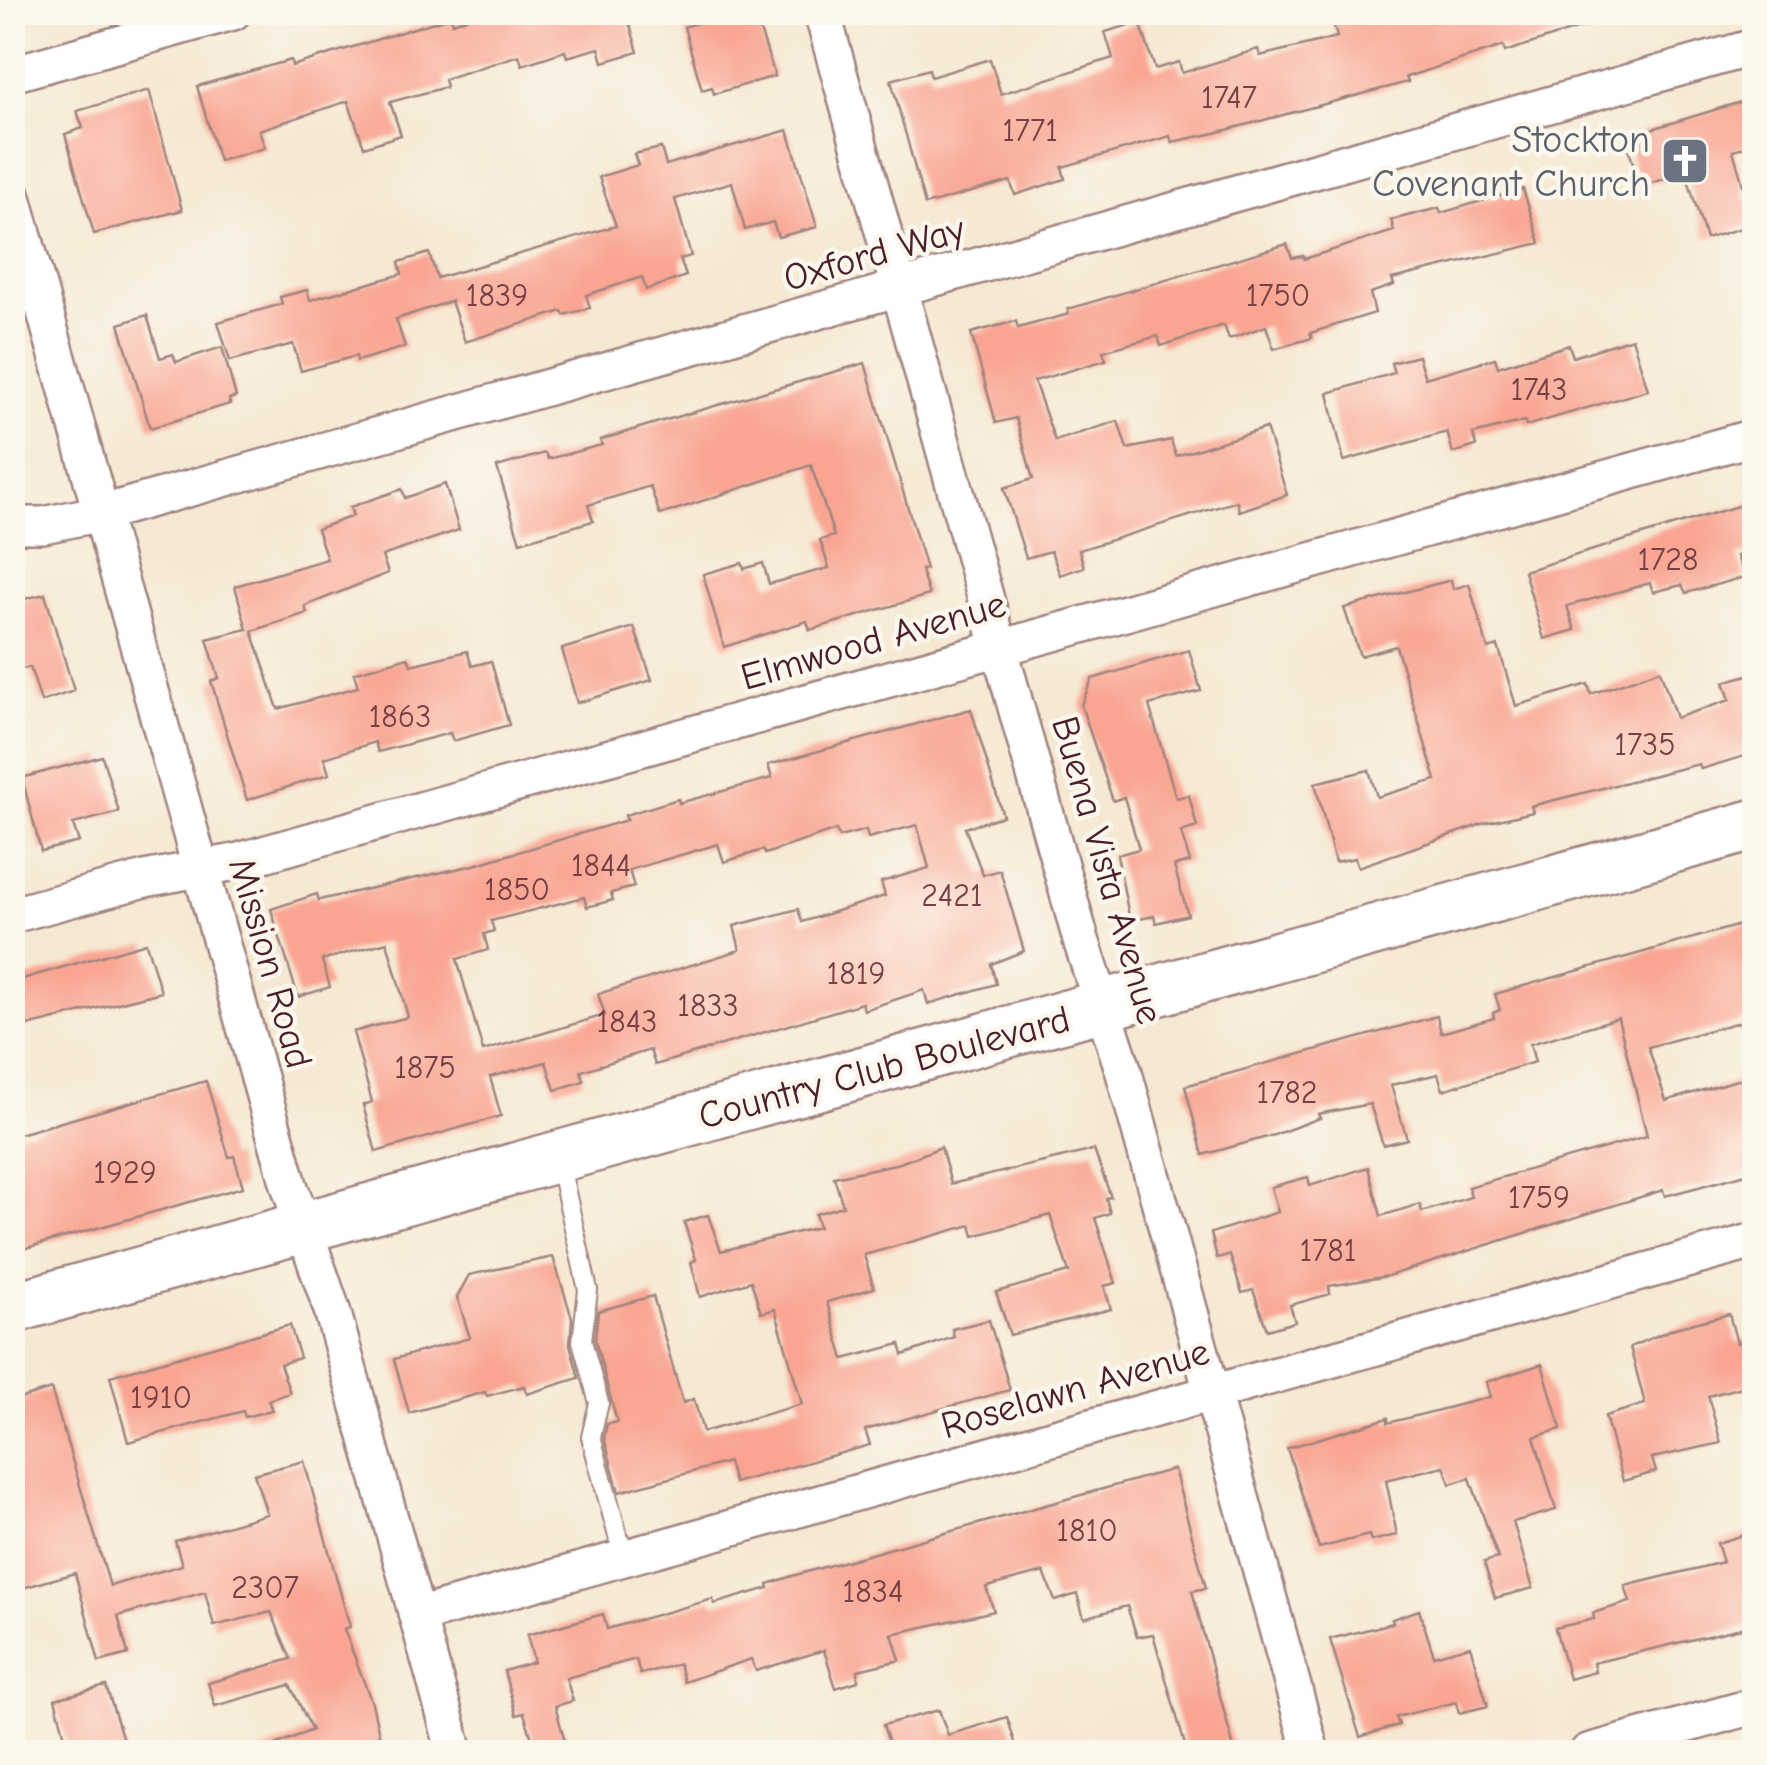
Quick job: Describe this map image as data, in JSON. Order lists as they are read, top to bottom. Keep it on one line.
{"streets":{"street":["Oxford Way","Elmwood Avenue","Buena Vista Avenue","Mission Road","Country Club Boulevard","Roselawn Avenue"]},"crossings":[["Oxford Way","Buena Vista Avenue"],["Oxford Way","Mission Road"],["Elmwood Avenue","Buena Vista Avenue"],["Elmwood Avenue","Mission Road"],["Buena Vista Avenue","Country Club Boulevard"],["Buena Vista Avenue","Roselawn Avenue"],["Mission Road","Country Club Boulevard"],["Mission Road","Roselawn Avenue"]],"places":{"church":["Stockton Covenant Church"]},"house_numbers":["1747","1771","1839","1750","1743","1728","1863","1735","1844","1850","2421","1819","1833","1843","1875","1782","1929","1759","1781","1910","1810","2307","1834"]}
